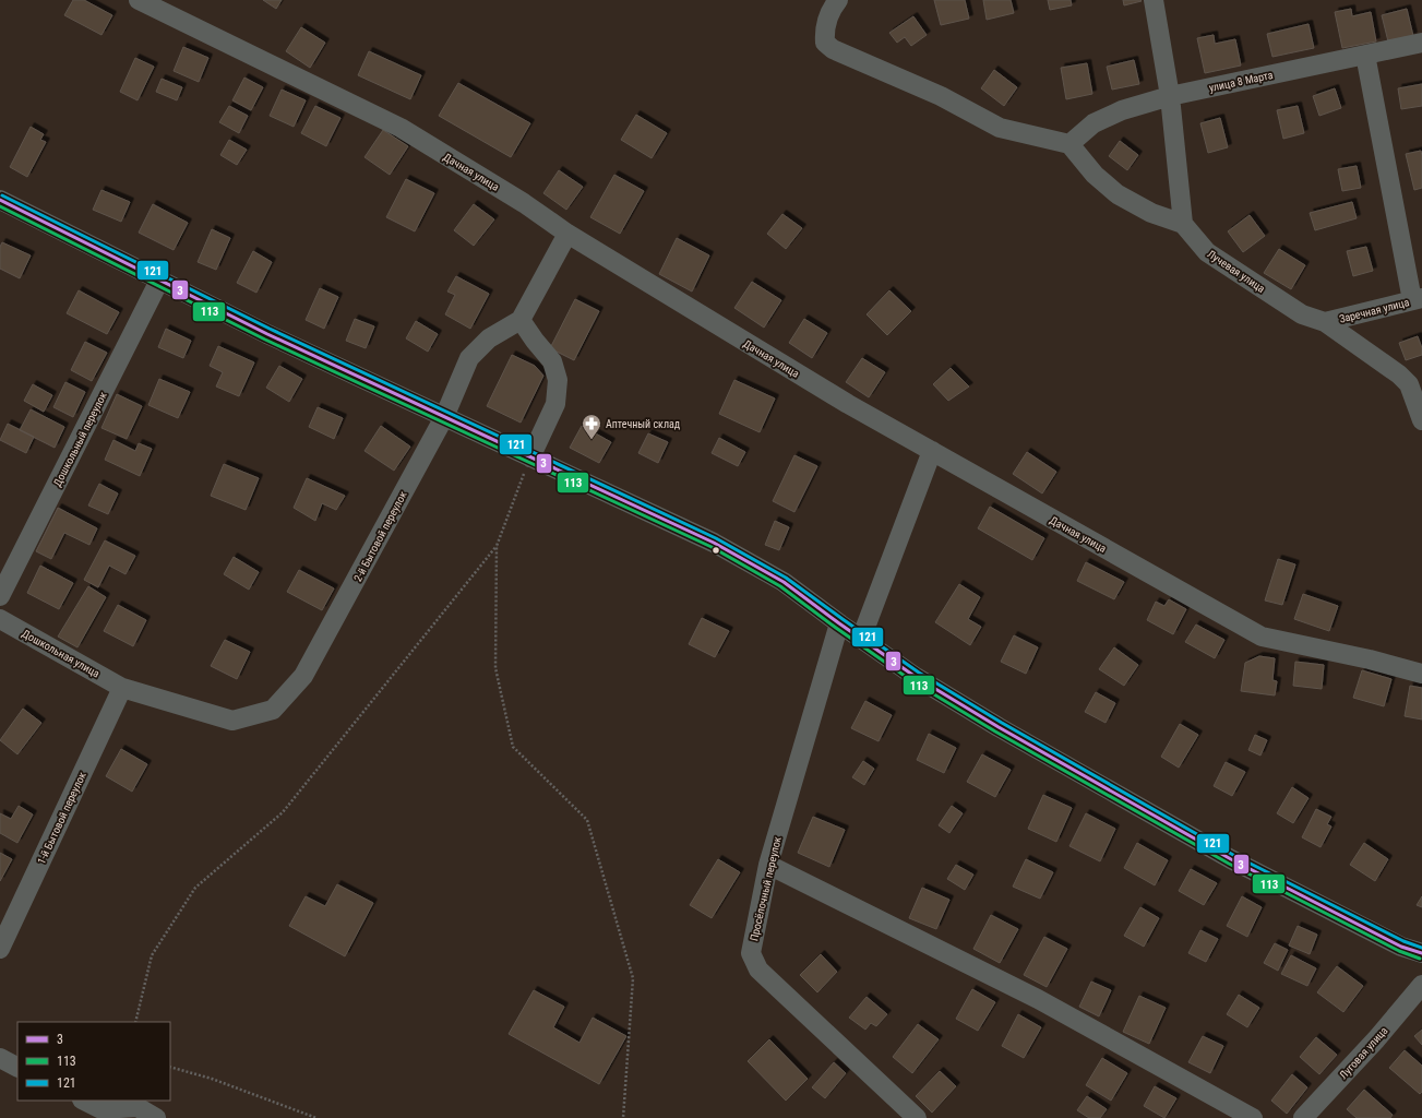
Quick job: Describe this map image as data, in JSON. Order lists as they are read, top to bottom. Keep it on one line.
{"streets":{"street":["улица 8 Марта","Дачная улица","Лучевая улица","Заречная улица","Дошкольный переулок","2-й Бытовой переулок","Дошкольная улица","1-й Бытовой переулок","Просёлочный переулок","Луговая улица"]},"crossings":[["Лучевая улица","Заречная улица"],["2-й Бытовой переулок","Дошкольная улица"],["2-й Бытовой переулок","1-й Бытовой переулок"],["Дошкольная улица","1-й Бытовой переулок"]],"places":{"pharmacy":["Аптечный склад"]},"lines":["transit line 121","transit line 3","transit line 113"],"legend":["3","113","121"]}
